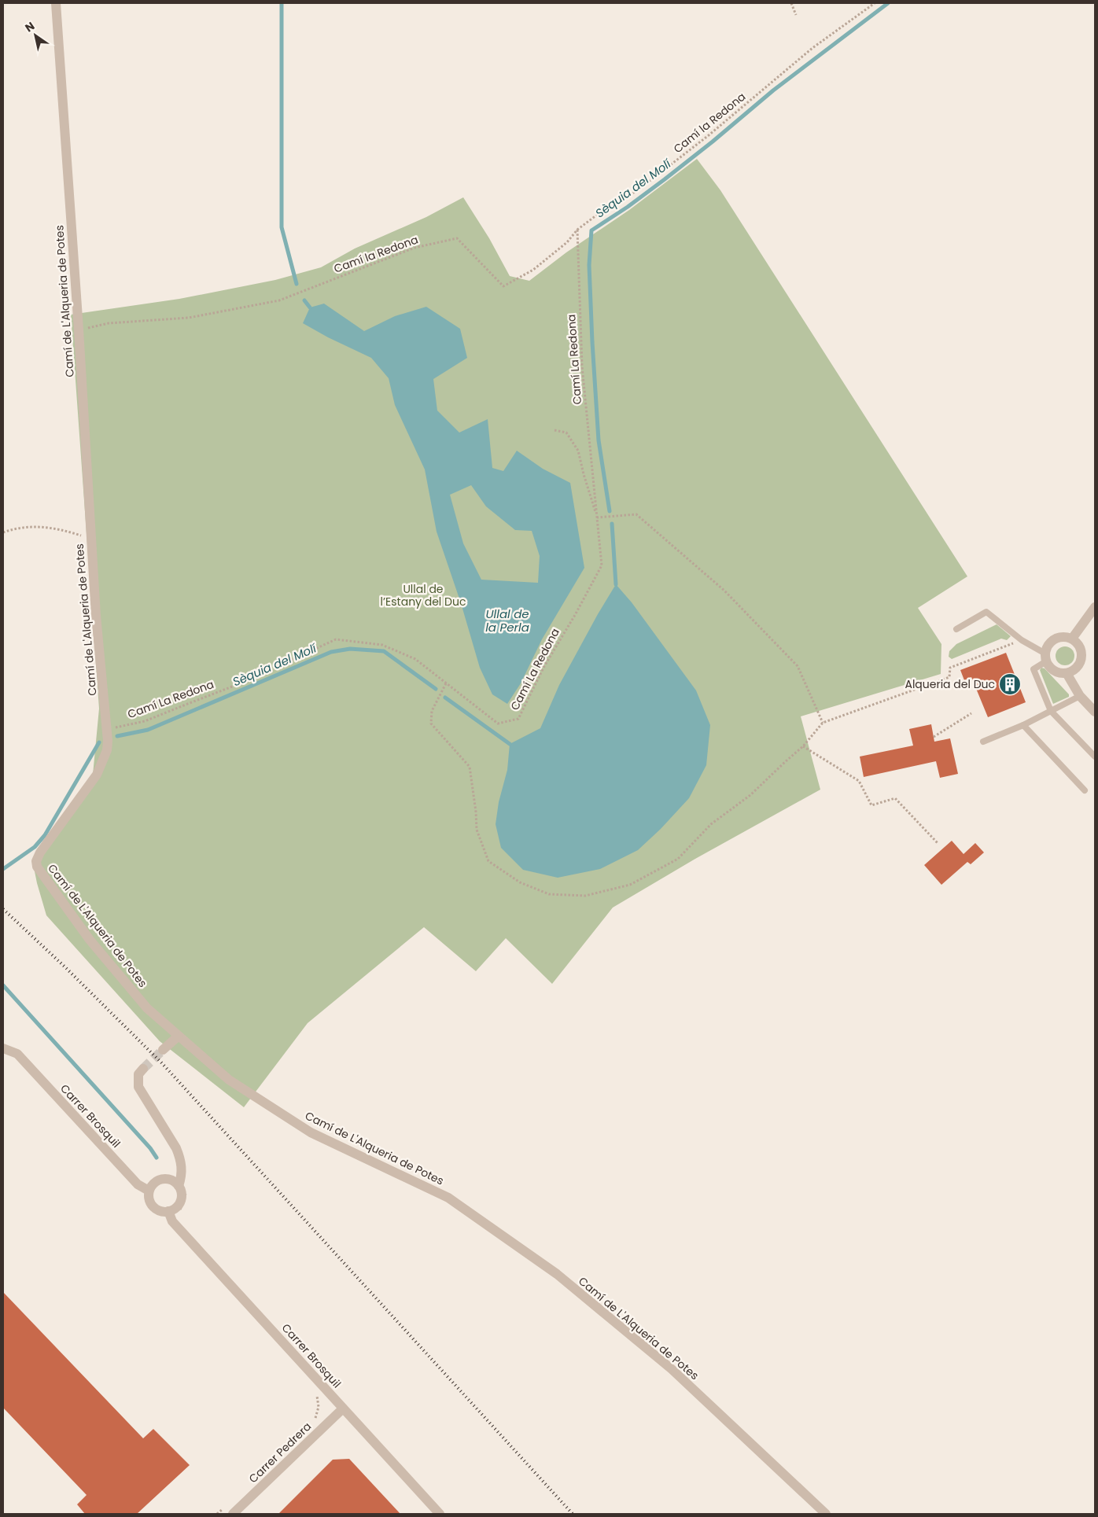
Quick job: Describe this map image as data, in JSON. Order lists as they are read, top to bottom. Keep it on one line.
{"streets":{"street":["Camí de L'Alqueria de Potes","Carrer Brosquil","Carrer Pedrera"],"path":["Camí la Redona","Camí La Redona"]},"crossings":[["Camí la Redona","Camí de L'Alqueria de Potes"],["Camí la Redona","Camí La Redona"],["Camí de L'Alqueria de Potes","Camí La Redona"],["Carrer Brosquil","Carrer Pedrera"]],"water":["Sèquia del Molí","Ullal de la Perla"],"parks":["Ullal de l’Estany del Duc"],"places":{"building":["Alqueria del Duc"]},"north":"top left"}
